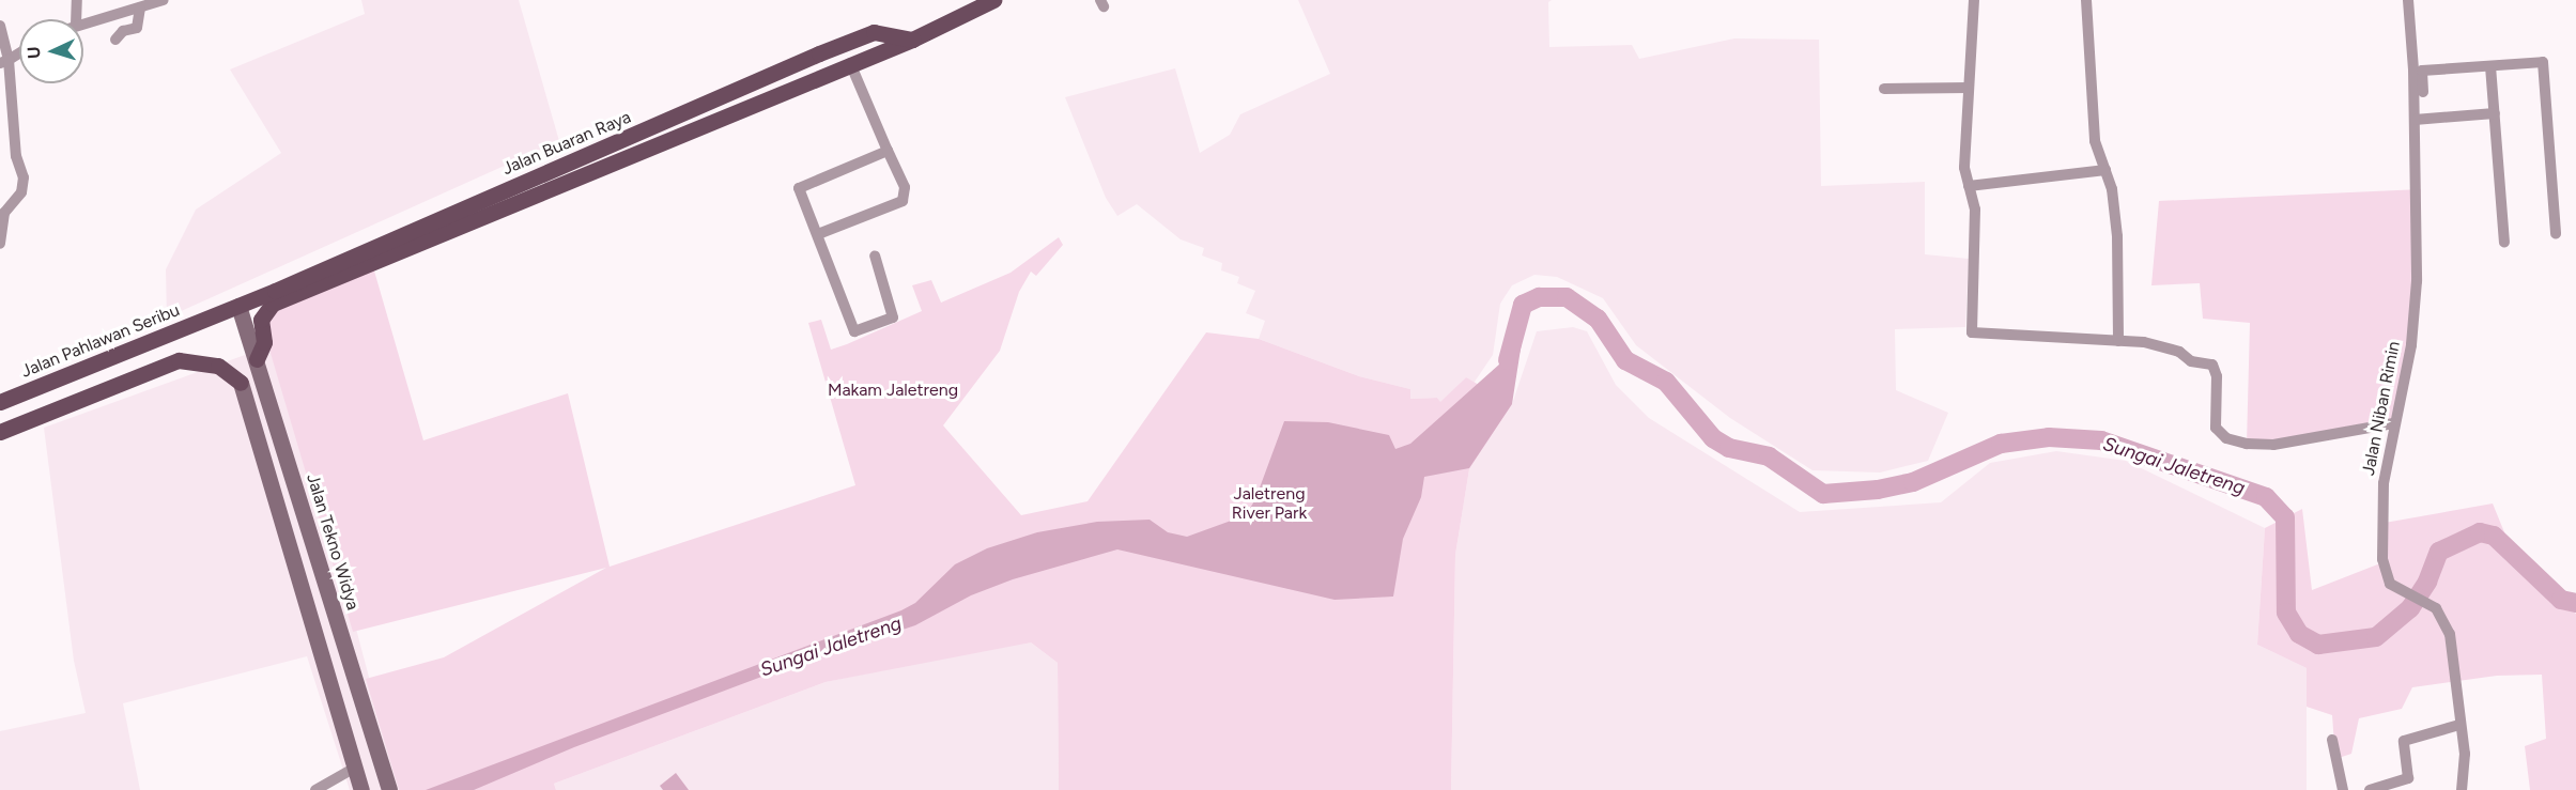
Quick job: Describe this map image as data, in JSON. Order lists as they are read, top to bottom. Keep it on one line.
{"streets":{"main road":["Jalan Buaran Raya","Jalan Pahlawan Seribu","Jalan Tekno Widya"],"street":["Jalan Niban Rimin"]},"crossings":[["Jalan Buaran Raya","Jalan Pahlawan Seribu"],["Jalan Buaran Raya","Jalan Tekno Widya"],["Jalan Pahlawan Seribu","Jalan Tekno Widya"]],"water":["Sungai Jaletreng"],"parks":["Makam Jaletreng","Jaletreng River Park"],"north":"left"}
